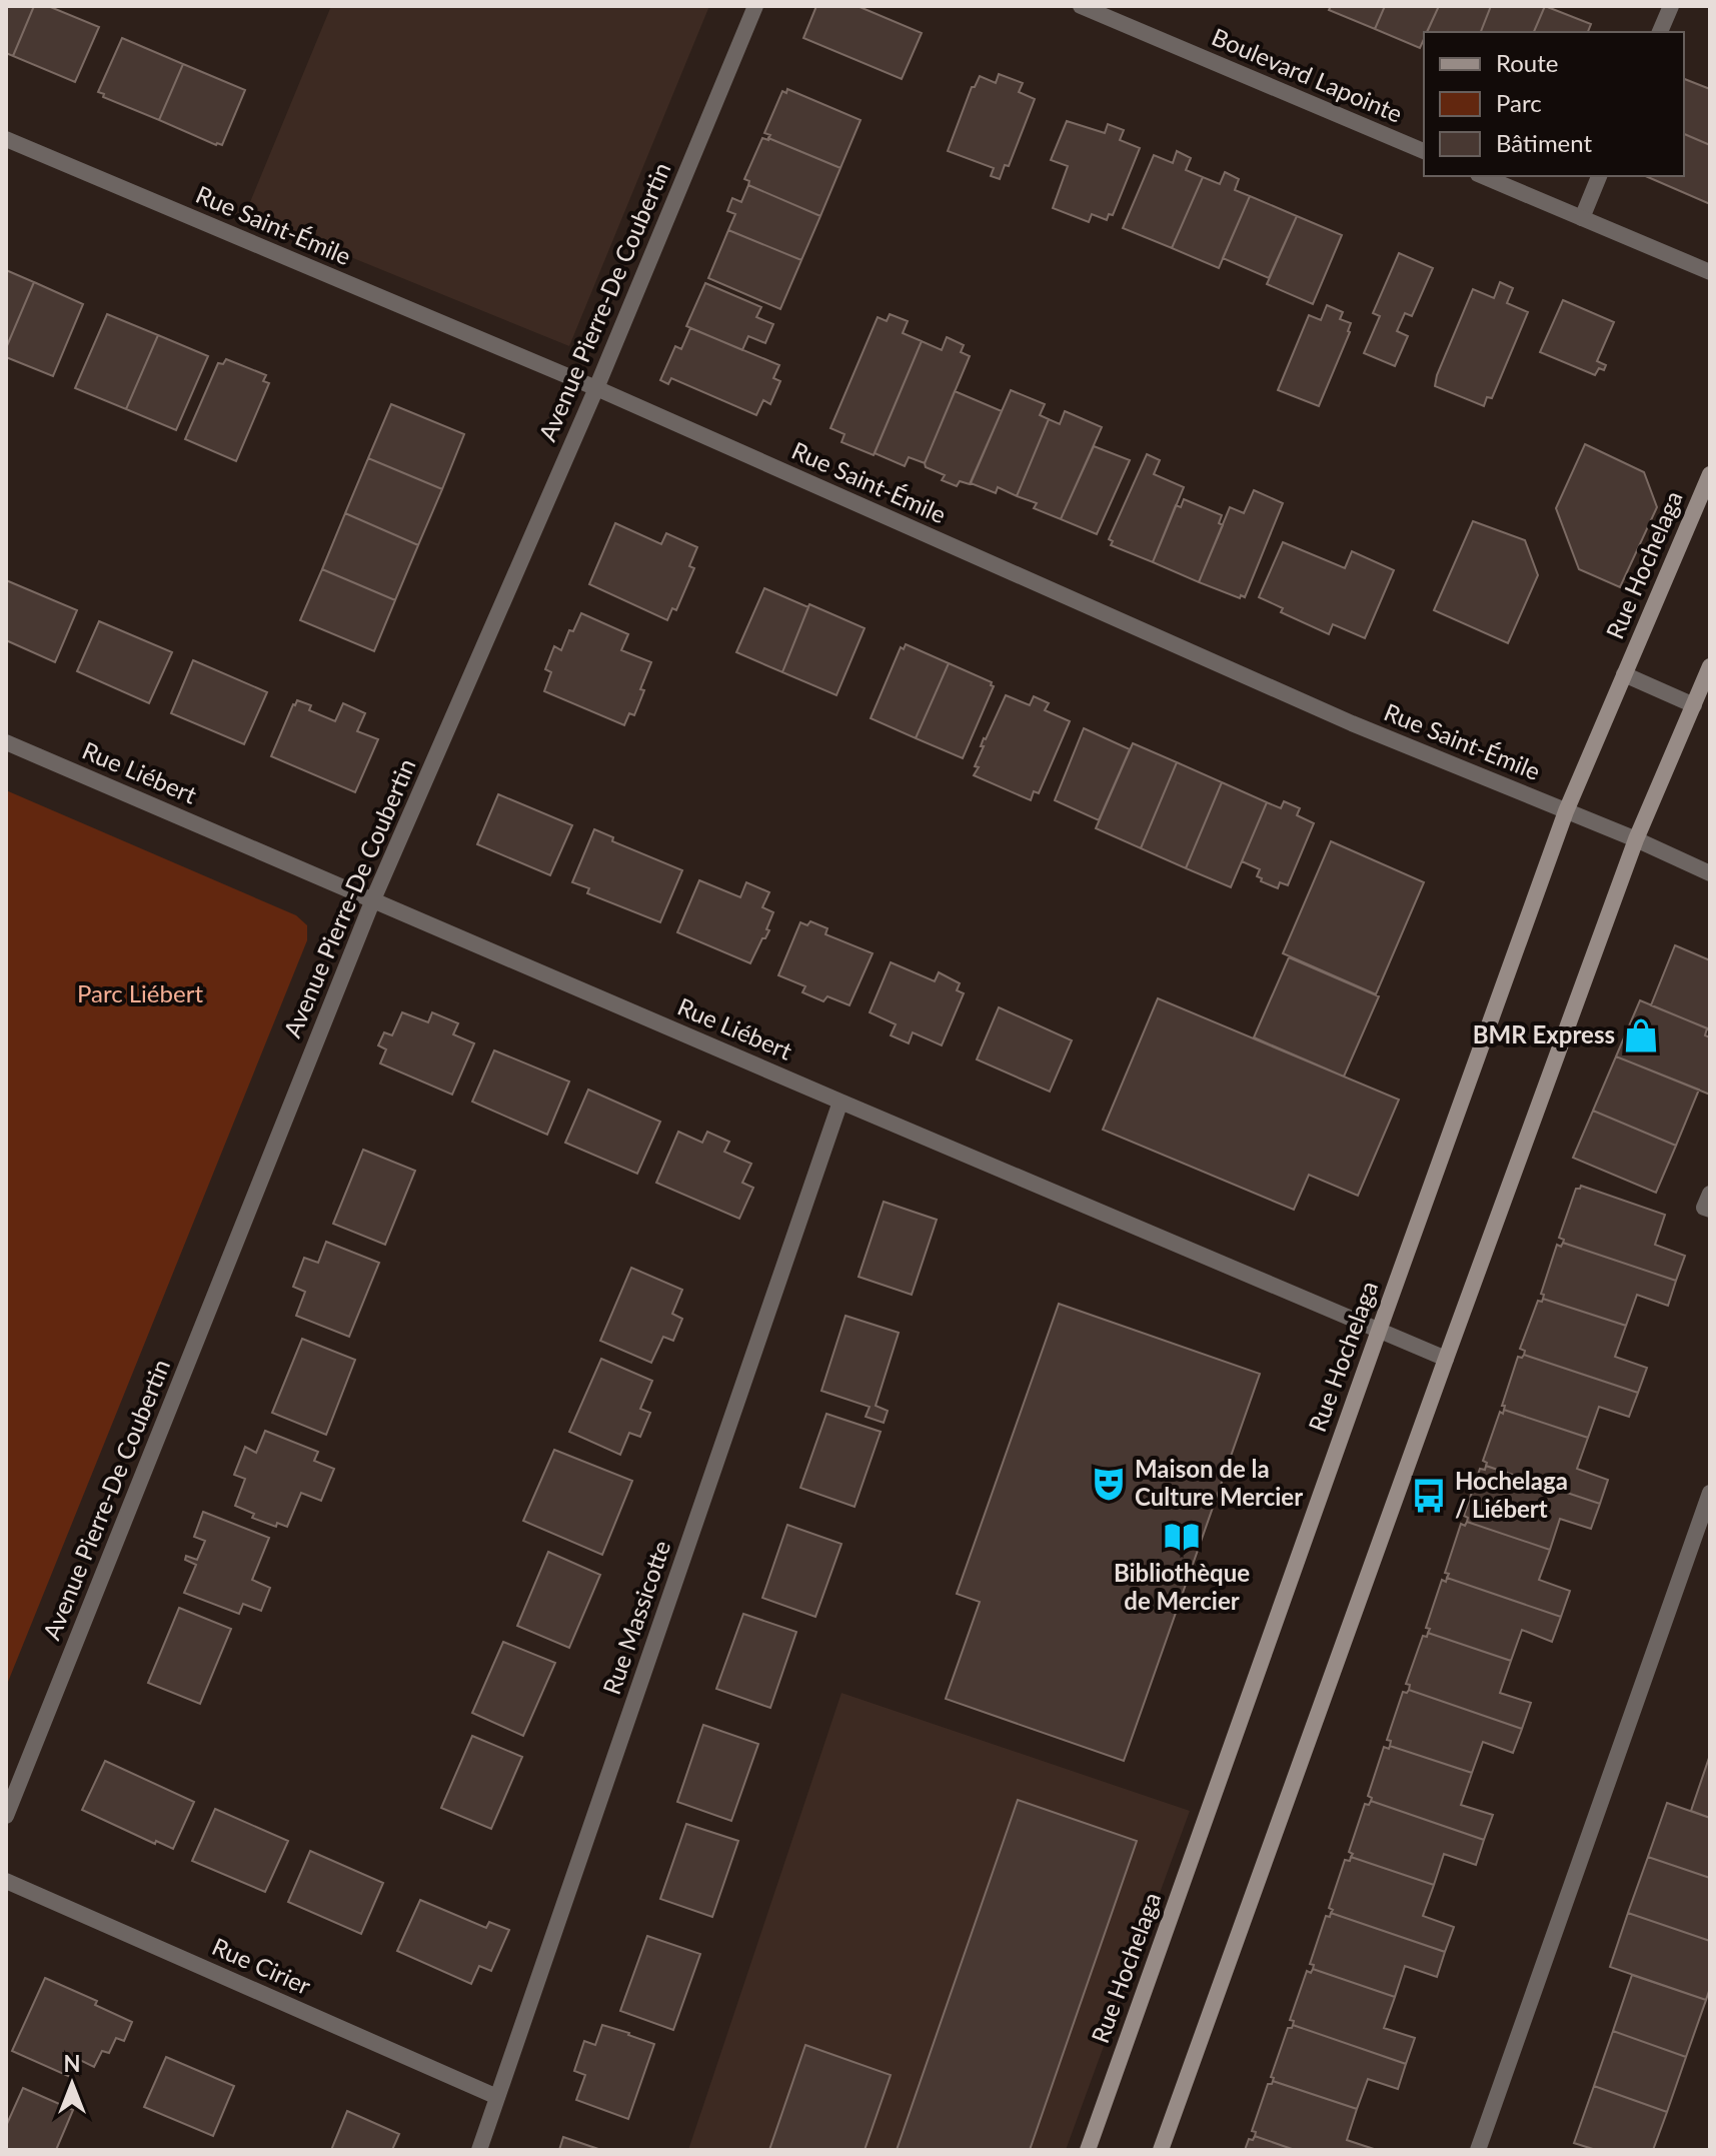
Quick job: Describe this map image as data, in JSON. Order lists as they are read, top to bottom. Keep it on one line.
{"streets":{"main road":["Rue Hochelaga"],"street":["Boulevard Lapointe","Rue Saint-Émile","Avenue Pierre-De Coubertin","Rue Liébert","Rue Massicotte","Rue Cirier"]},"crossings":[["Rue Saint-Émile","Avenue Pierre-De Coubertin"],["Rue Saint-Émile","Rue Hochelaga"],["Avenue Pierre-De Coubertin","Rue Liébert"],["Rue Hochelaga","Rue Liébert"],["Rue Liébert","Rue Massicotte"],["Rue Massicotte","Rue Cirier"]],"parks":["Parc Liébert"],"places":{"shop":["BMR Express"],"theatre":["Maison de la Culture Mercier"],"bus stop":["Hochelaga / Liébert"],"library":["Bibliothèque de Mercier"]},"legend":["Route","Parc","Bâtiment"],"north":"top"}
